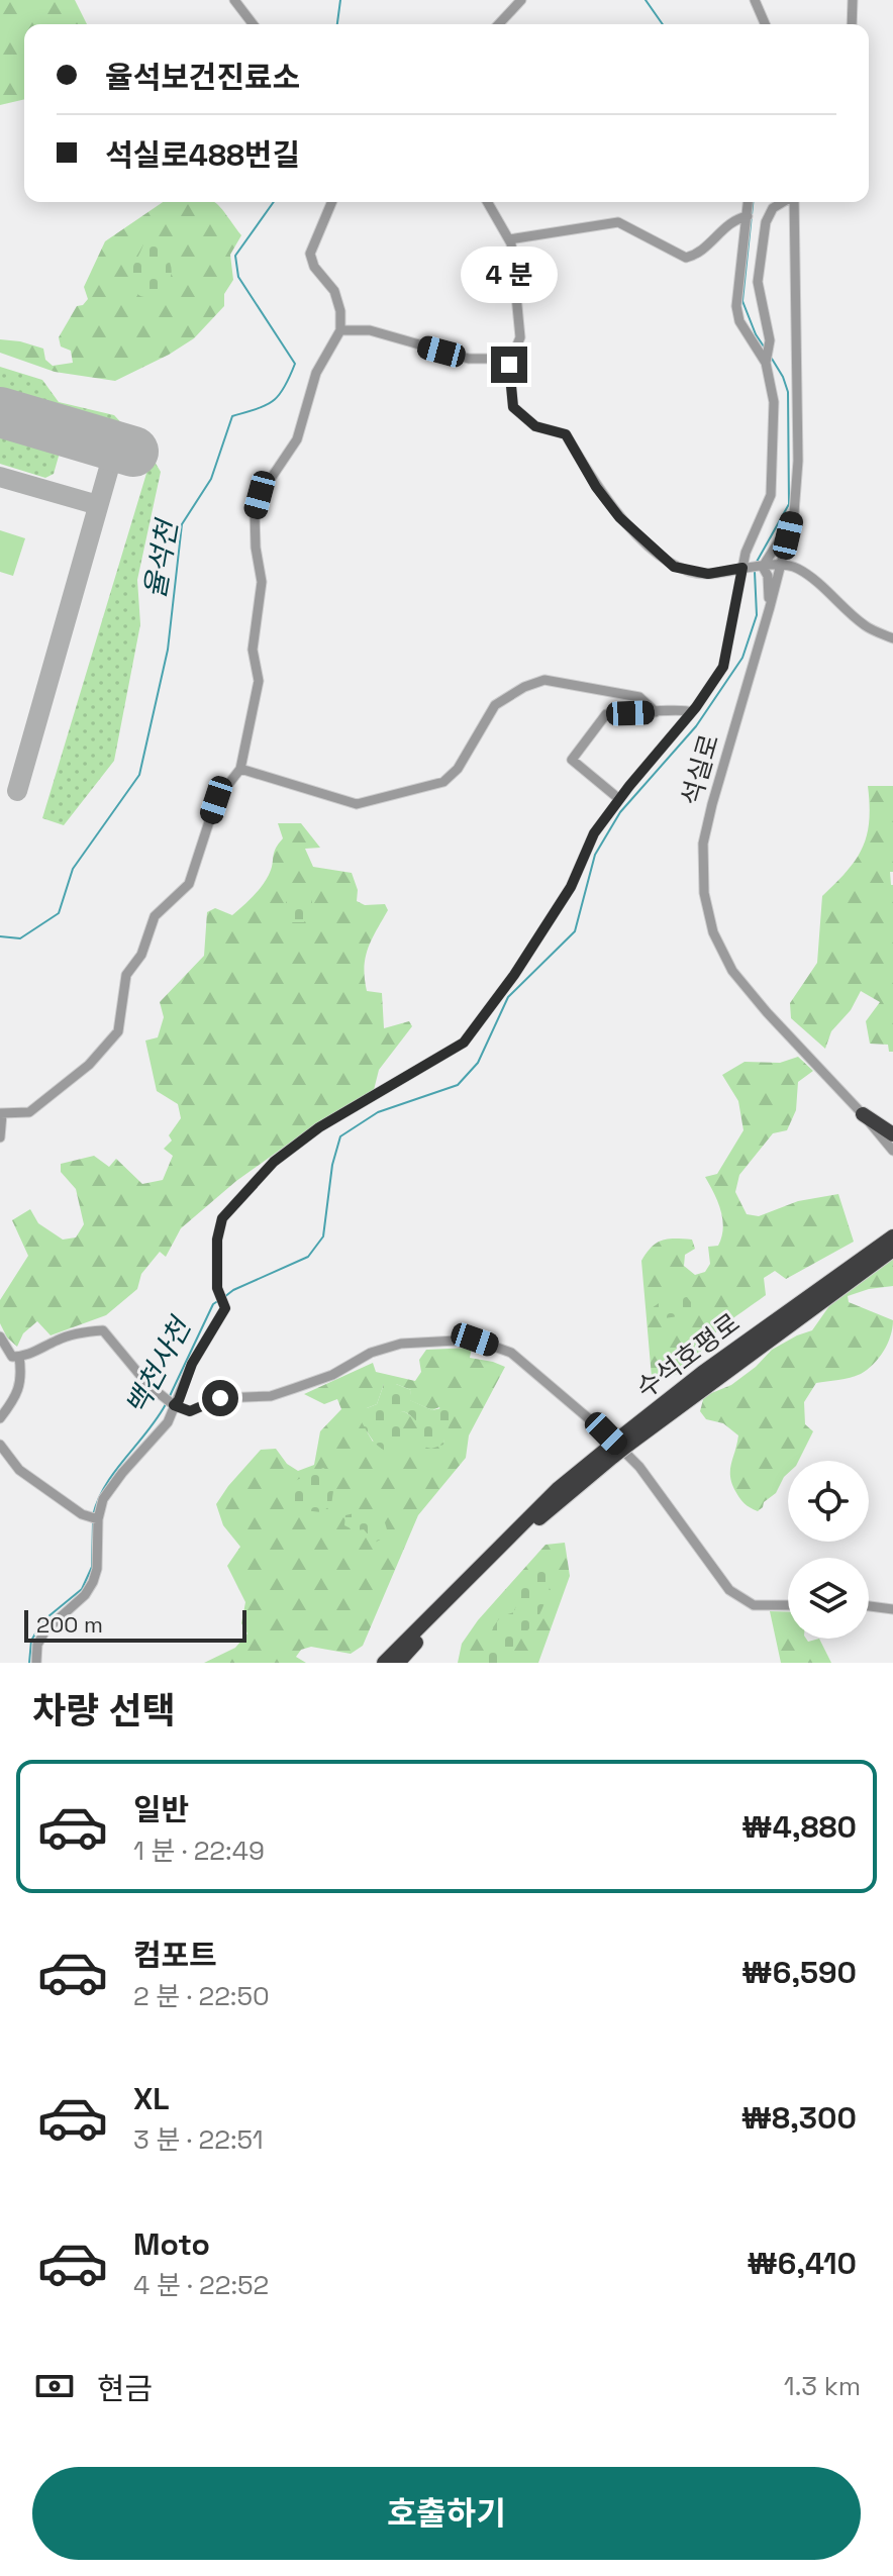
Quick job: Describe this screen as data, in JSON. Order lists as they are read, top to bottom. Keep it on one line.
{"streets":{"highway":["수석호평로"],"street":["석실로"]},"water":["율석천","백천사천"],"scale_bar":"200 m","page":{"banner":["율석보건진료소","석실로488번길"],"bubble":"4 분","scale":"200 m","heading":"차량 선택","list":[{"name":"일반","note":"1 분 · 22:49","value":"₩4,880"},{"name":"컴포트","note":"2 분 · 22:50","value":"₩6,590"},{"name":"XL","note":"3 분 · 22:51","value":"₩8,300"},{"name":"Moto","note":"4 분 · 22:52","value":"₩6,410"}],"pay":["현금","1.3 km"],"buttons":"호출하기"}}
